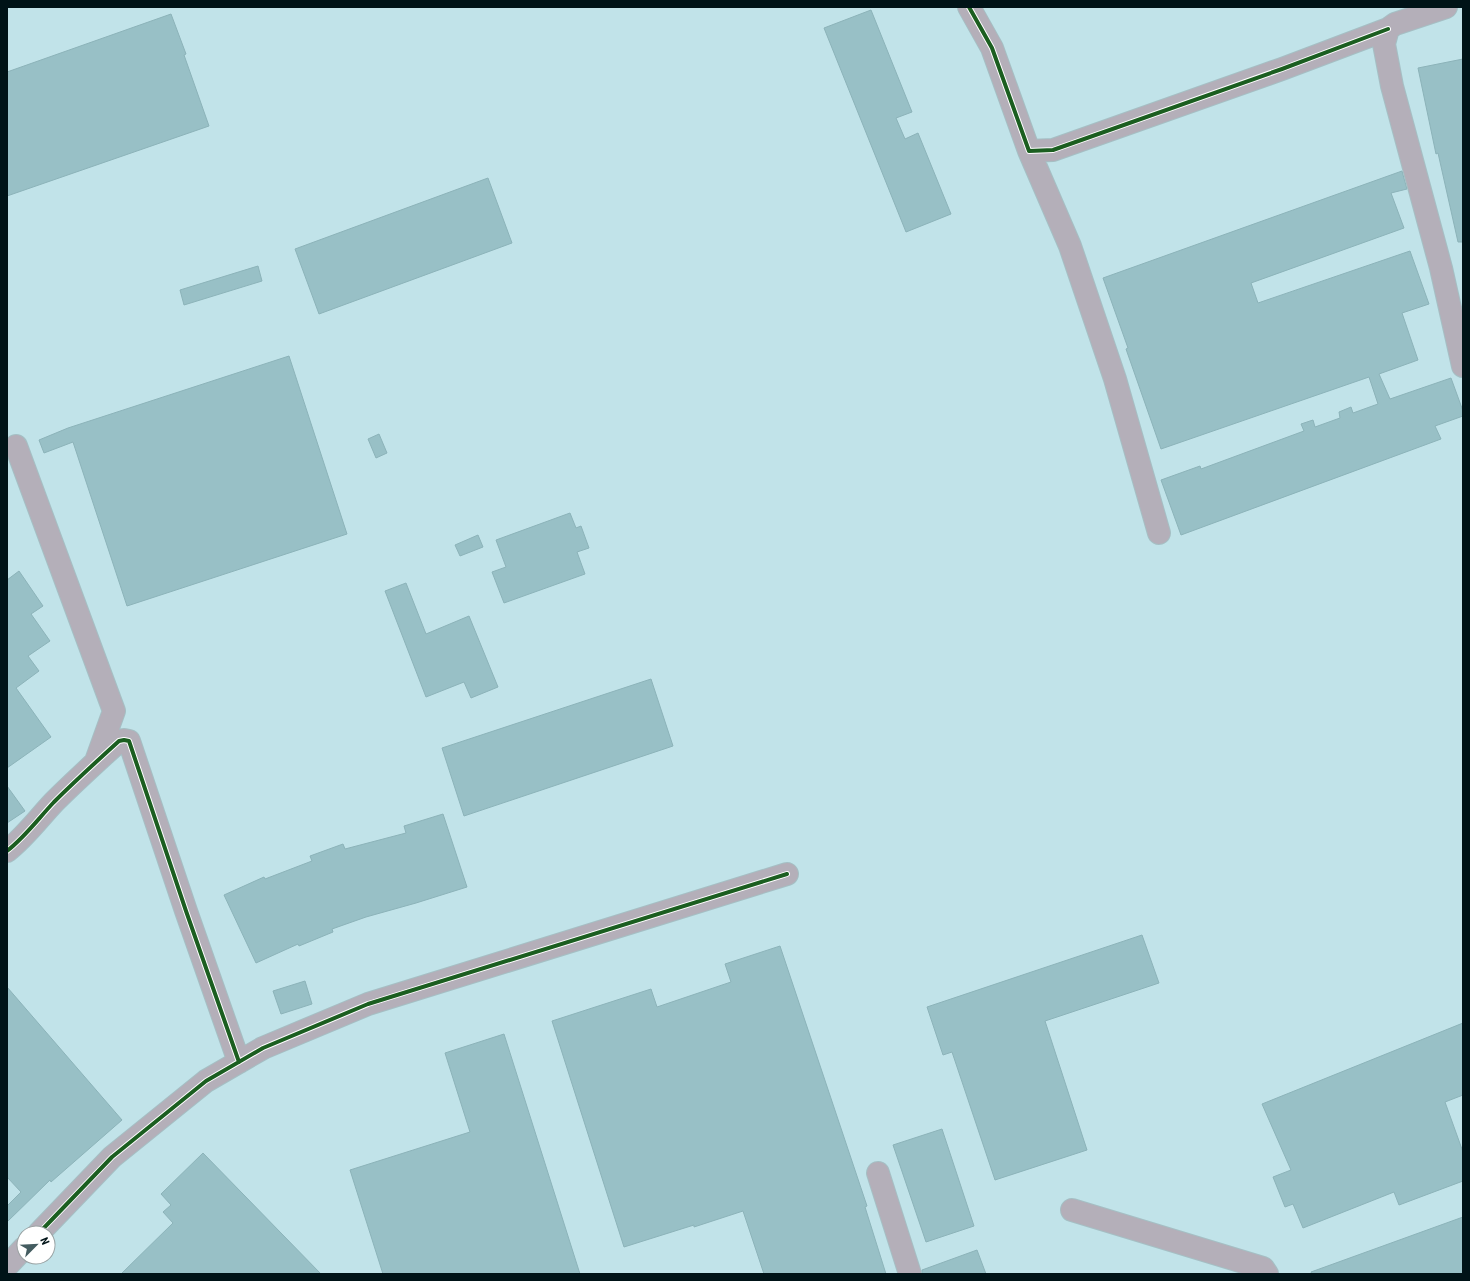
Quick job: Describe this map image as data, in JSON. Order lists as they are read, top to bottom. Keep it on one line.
{"north":"top right"}
